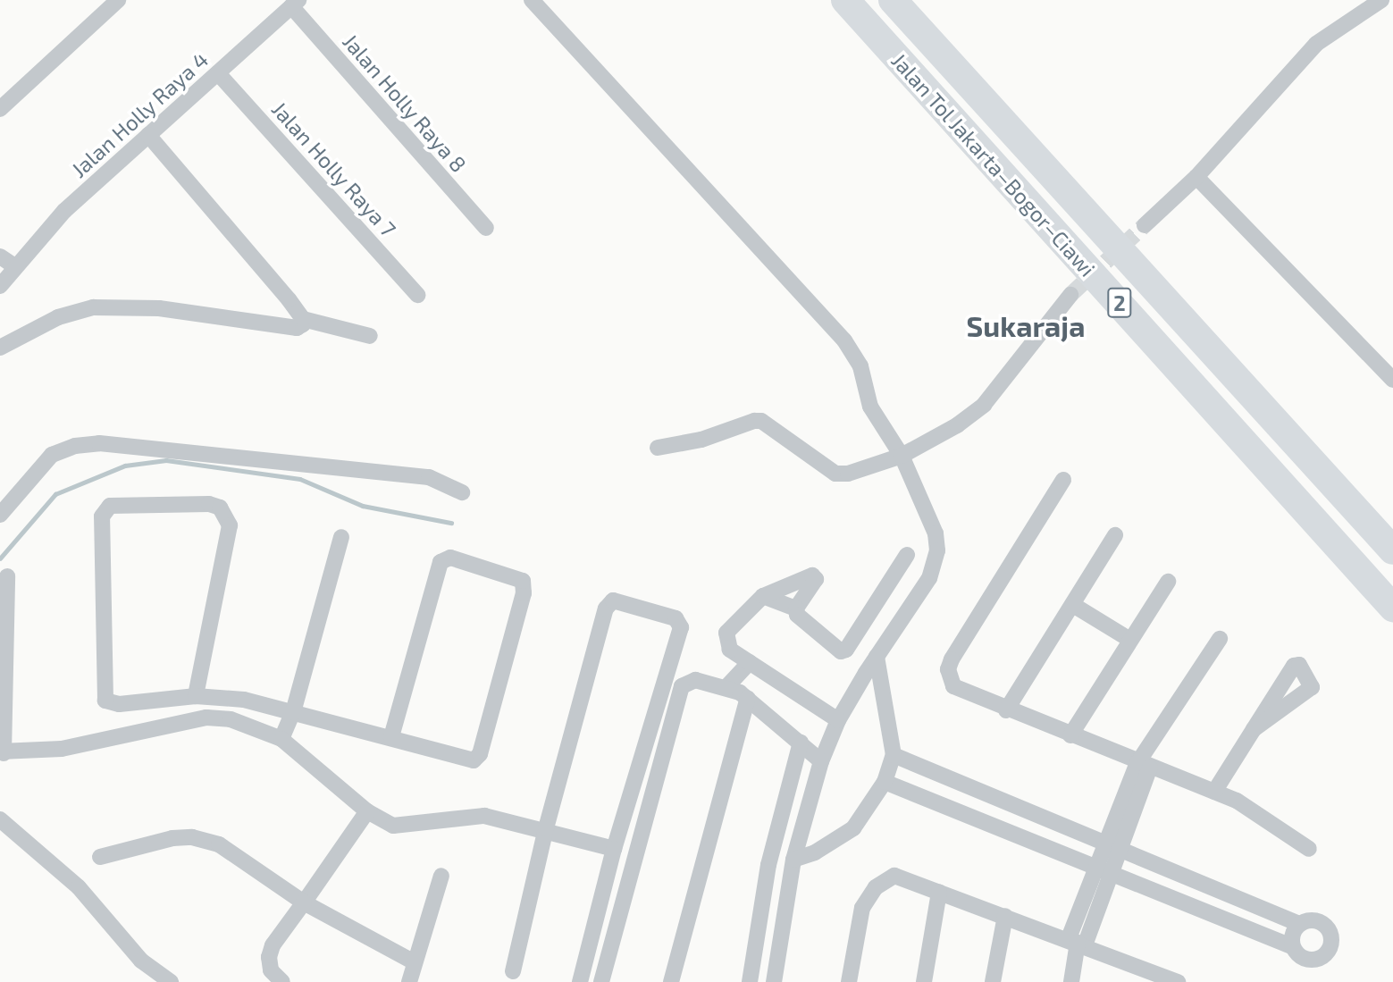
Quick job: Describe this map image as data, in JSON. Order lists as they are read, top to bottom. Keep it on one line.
{"streets":{"highway":["Jalan Tol Jakarta–Bogor–Ciawi","2"],"street":["Jalan Holly Raya 8","Jalan Holly Raya 4","Jalan Holly Raya 7"]},"crossings":[["Jalan Holly Raya 8","Jalan Holly Raya 4"],["Jalan Holly Raya 4","Jalan Holly Raya 7"]],"districts":["Sukaraja"]}
